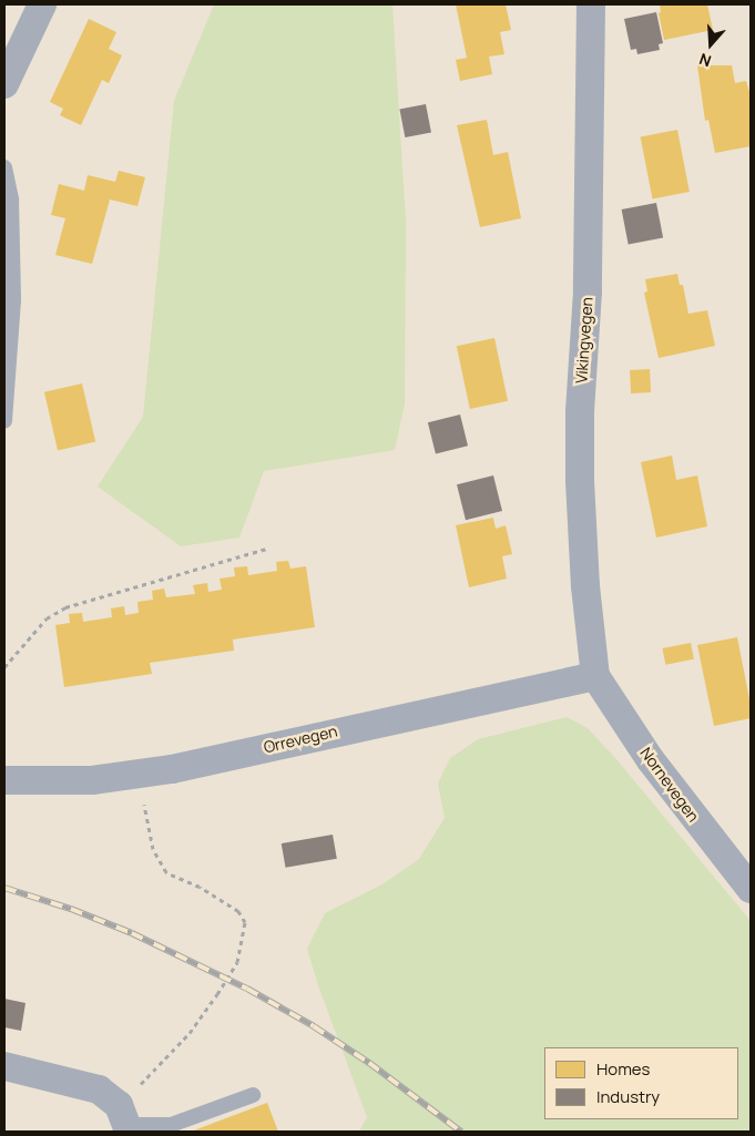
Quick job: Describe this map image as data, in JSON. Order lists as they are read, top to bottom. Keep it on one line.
{"streets":{"street":["Vikingvegen","Orrevegen","Nornevegen"]},"crossings":[["Vikingvegen","Orrevegen"],["Vikingvegen","Nornevegen"],["Orrevegen","Nornevegen"]],"legend":["Homes","Industry"],"north":"bottom"}
